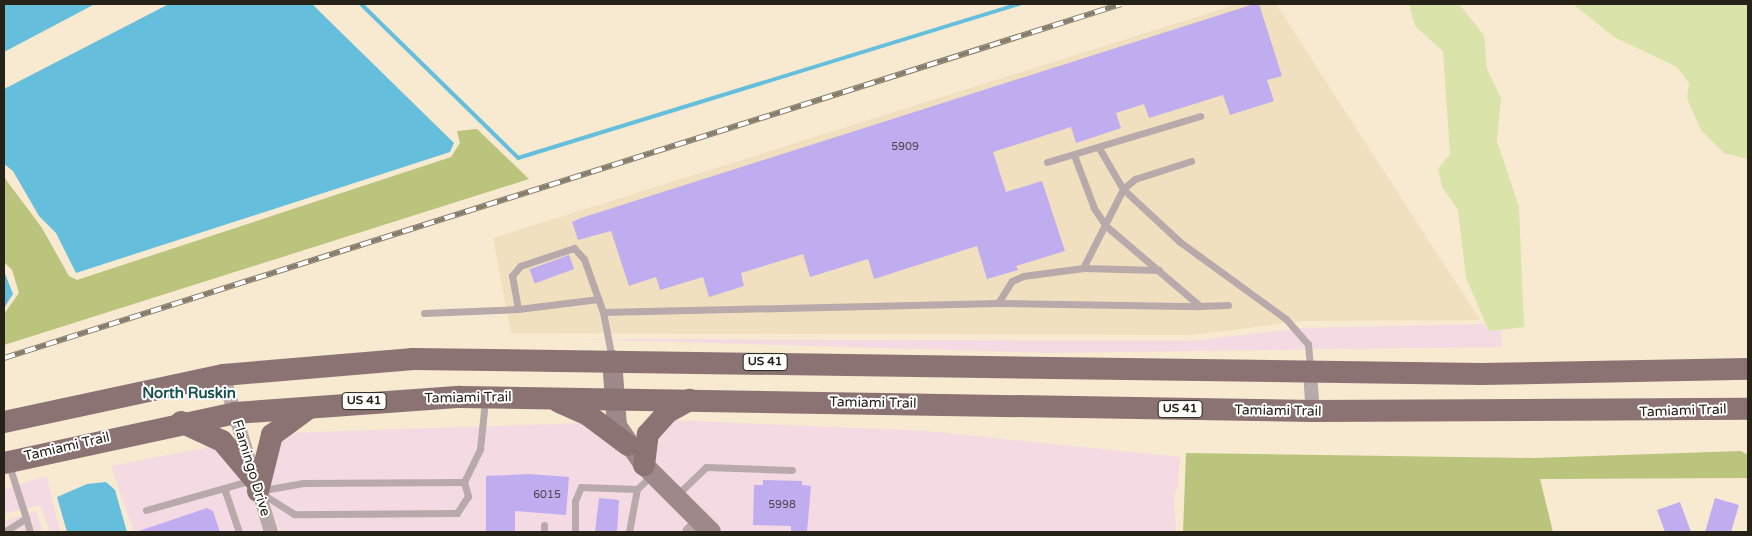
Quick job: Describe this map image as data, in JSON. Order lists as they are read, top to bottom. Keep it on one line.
{"streets":{"main road":["US 41","Tamiami Trail"],"street":["Flamingo Drive"]},"crossings":[["US 41","Flamingo Drive"],["Tamiami Trail","Flamingo Drive"]],"districts":["North Ruskin"],"house_numbers":["5909","6015","5998"]}
